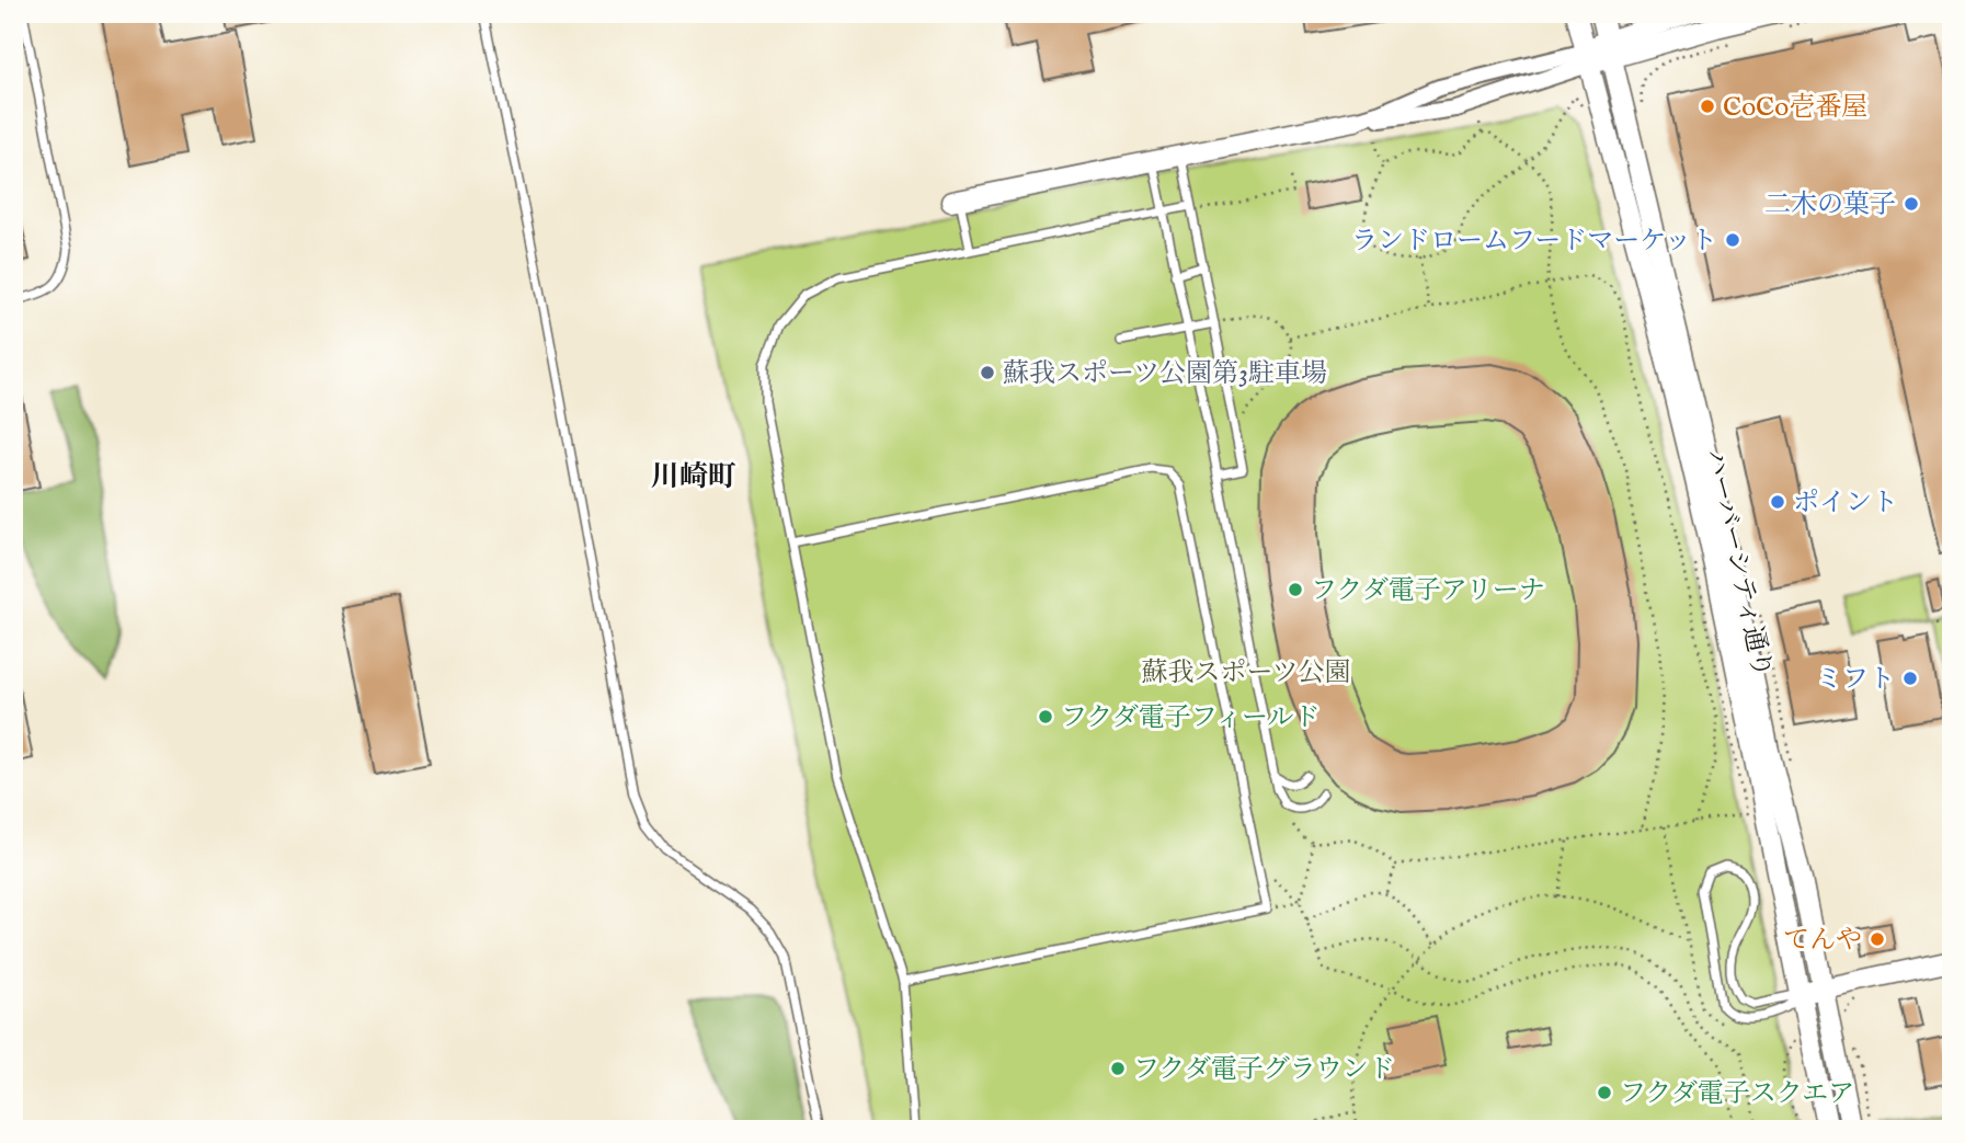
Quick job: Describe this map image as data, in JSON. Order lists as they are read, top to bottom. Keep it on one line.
{"streets":{"street":["ハーバーシティ通り"]},"districts":["川崎町"],"parks":["蘇我スポーツ公園"],"places":["CoCo壱番屋","二木の菓子","ランドロームフードマーケット","蘇我スポーツ公園第3駐車場","ポイント","フクダ電子アリーナ","ミフト","フクダ電子フィールド","てんや","フクダ電子グラウンド","フクダ電子スクエア"]}
